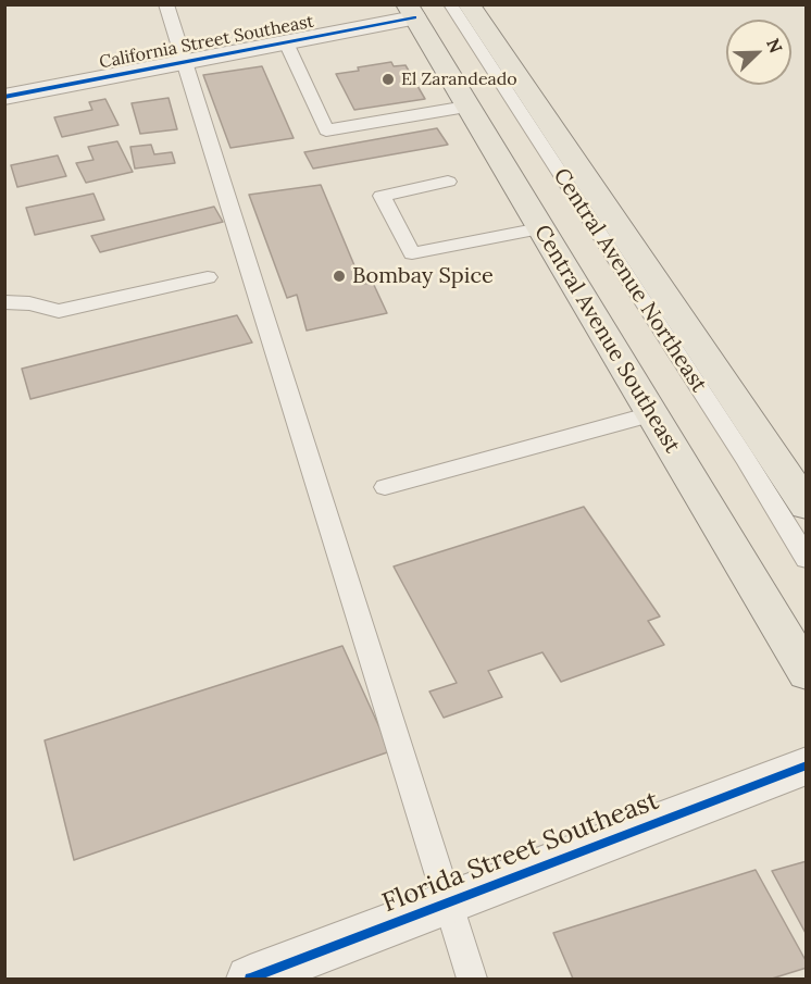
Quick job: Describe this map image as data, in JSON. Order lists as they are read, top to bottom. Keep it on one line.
{"streets":{"main road":["Central Avenue Northeast","Central Avenue Southeast"],"street":["California Street Southeast","Florida Street Southeast"]},"crossings":[["California Street Southeast","Central Avenue Southeast"]],"places":["El Zarandeado","Bombay Spice"],"north":"top right"}
